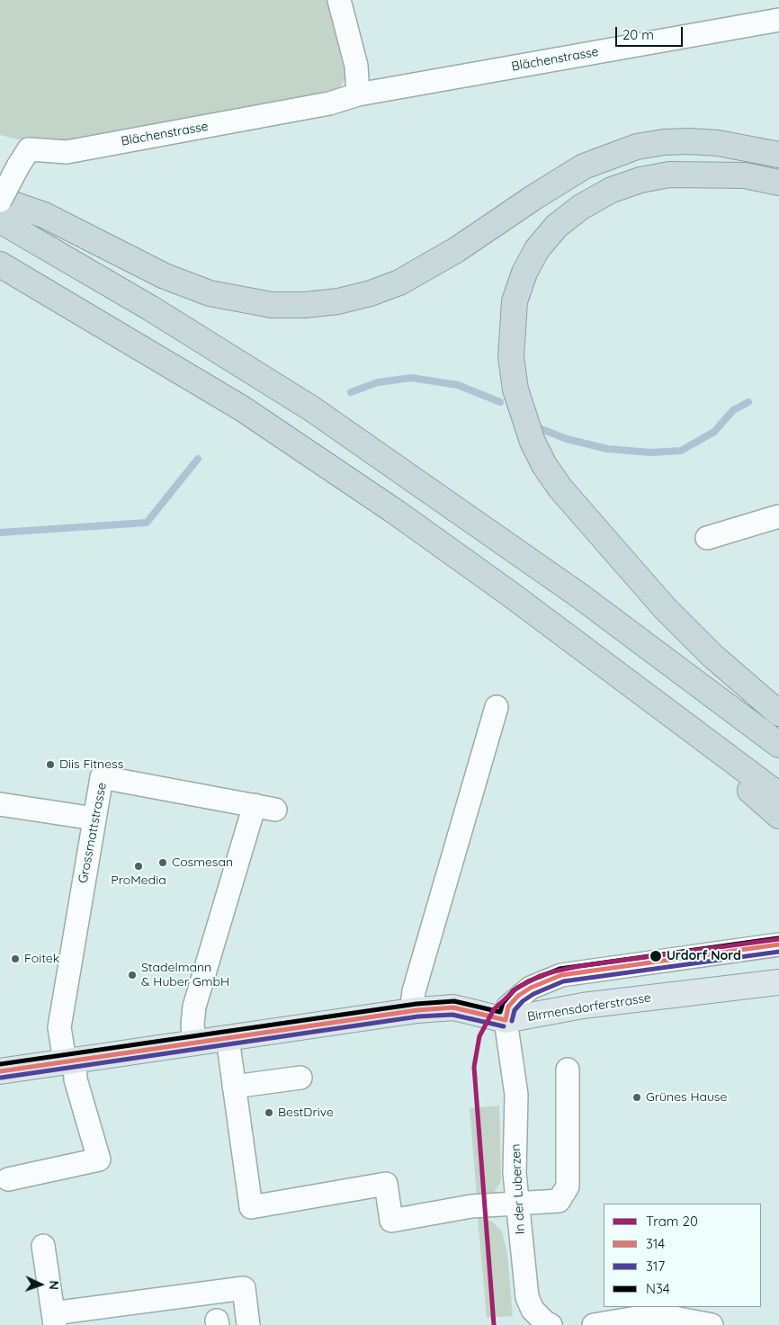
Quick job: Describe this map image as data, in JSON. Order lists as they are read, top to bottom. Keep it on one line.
{"streets":{"main road":["Birmensdorferstrasse"],"street":["Blächenstrasse","Grossmattstrasse","In der Luberzen"]},"crossings":[["Grossmattstrasse","Birmensdorferstrasse"],["Birmensdorferstrasse","In der Luberzen"]],"places":["Diis Fitness","Cosmesan","ProMedia","Urdorf Nord","Foitek","Stadelmann & Huber GmbH","Grünes Hause","BestDrive"],"lines":["transit line N34","tram line 20","transit line 314","transit line 317"],"legend":["Tram 20","314","317","N34"],"scale_bar":"20 m","north":"right"}
